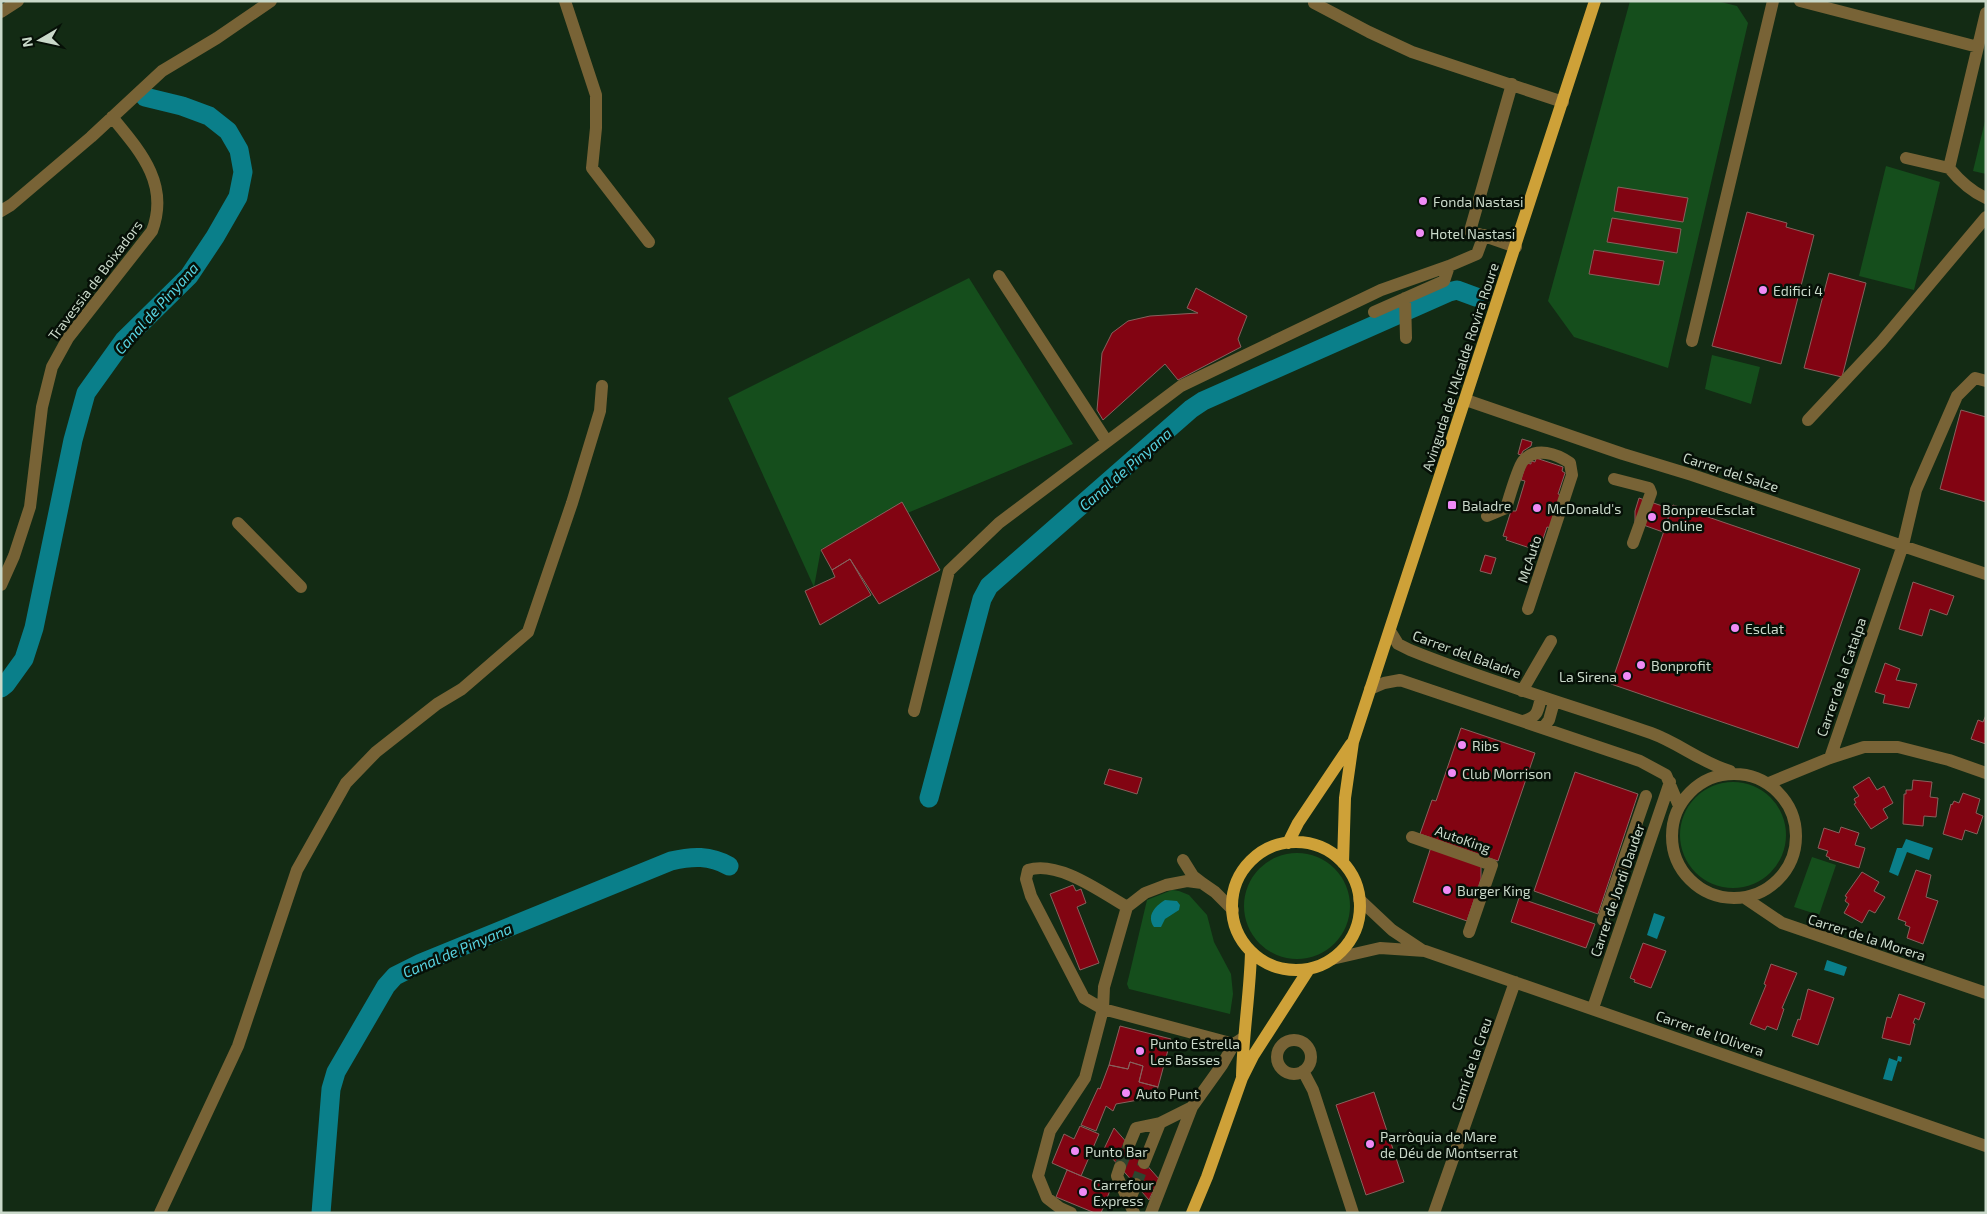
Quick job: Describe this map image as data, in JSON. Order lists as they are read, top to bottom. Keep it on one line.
{"streets":{"main road":["Avinguda de l'Alcalde Rovira Roure"],"street":["Travessia de Boixadors","Carrer del Salze","McAuto","Carrer del Baladre","Carrer de la Catalpa","AutoKing","Carrer de Jordi Dauder","Carrer de la Morera","Carrer de l'Olivera","Camí de la Creu"]},"crossings":[["Avinguda de l'Alcalde Rovira Roure","Carrer del Salze"],["Avinguda de l'Alcalde Rovira Roure","Carrer del Baladre"],["Carrer del Salze","Carrer de la Catalpa"],["Carrer del Baladre","Carrer de la Catalpa"],["Carrer del Baladre","Carrer de la Morera"],["Carrer de la Catalpa","Carrer de la Morera"],["Carrer de Jordi Dauder","Carrer de l'Olivera"],["Carrer de l'Olivera","Camí de la Creu"]],"water":["Canal de Pinyana"],"places":{"other":["Fonda Nastasi","Hotel Nastasi","Edifici 4","McDonald's","BonpreuEsclat Online","Esclat","Bonprofit","La Sirena","Ribs","Club Morrison","Burger King","Punto Estrella Les Basses","Auto Punt","Parròquia de Mare de Déu de Montserrat","Punto Bar","Carrefour Express"],"transit":["Baladre"]},"north":"left"}
